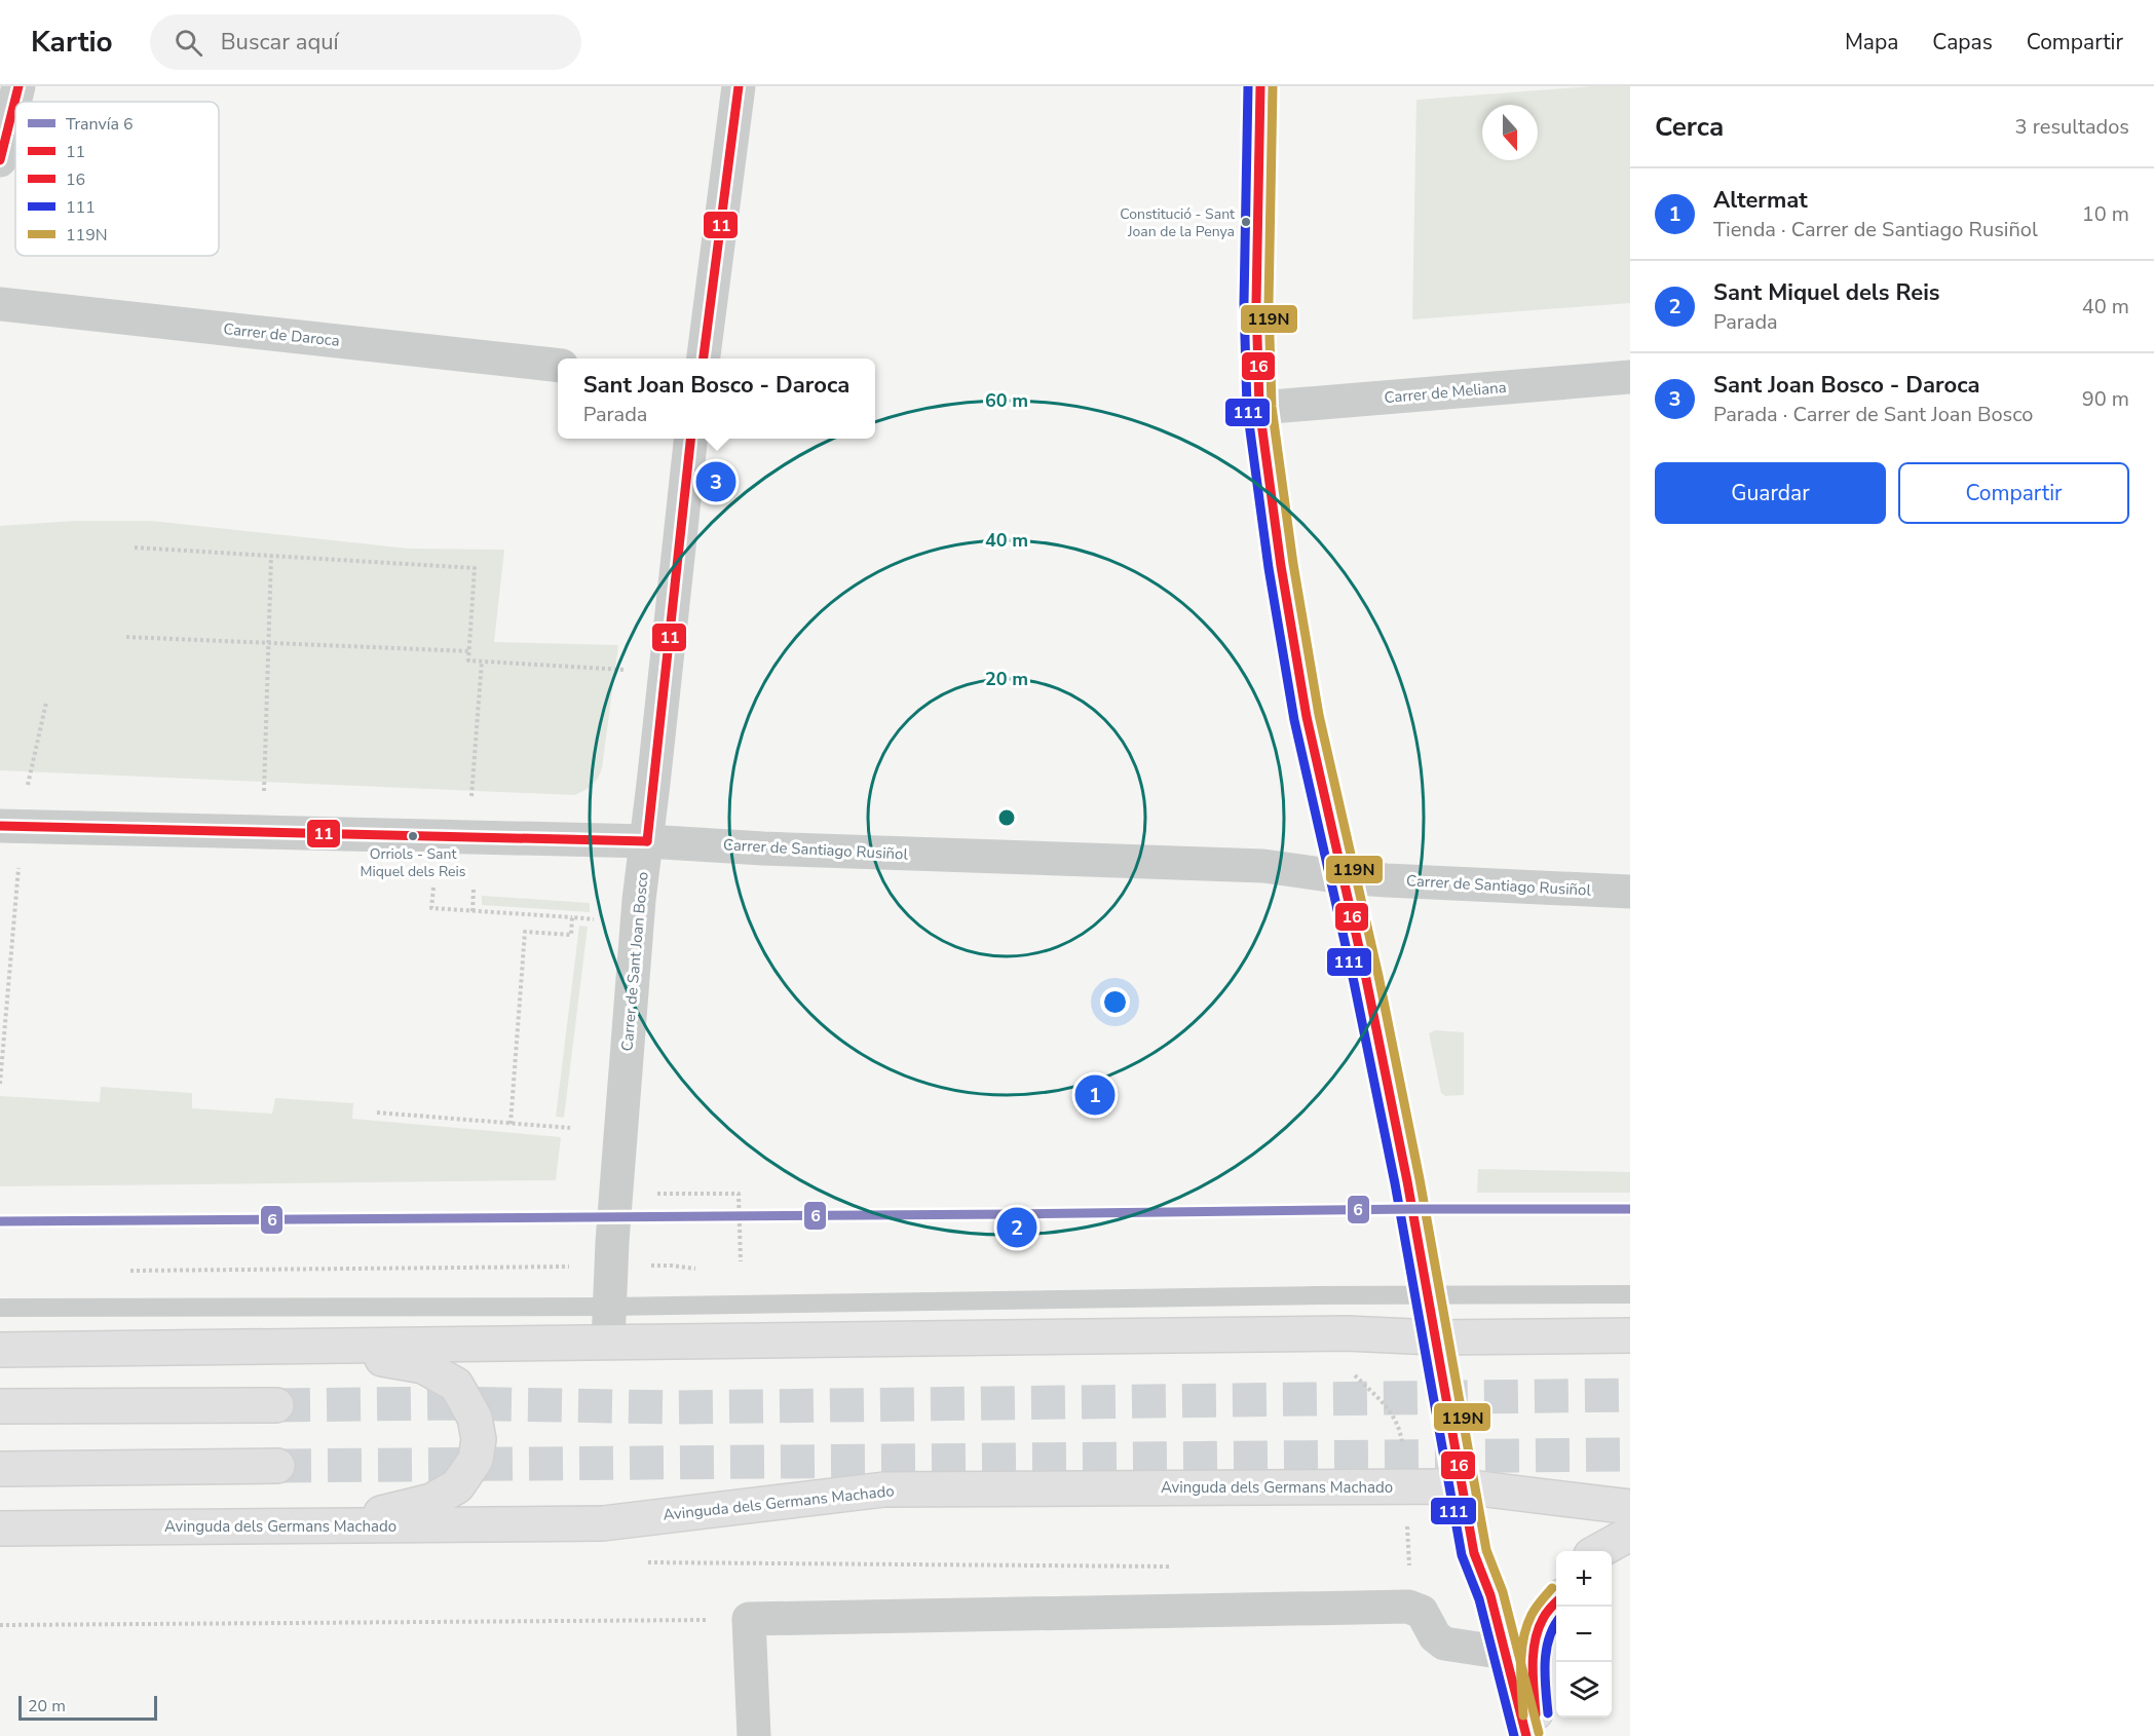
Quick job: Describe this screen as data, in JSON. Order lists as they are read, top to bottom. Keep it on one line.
{"streets":{"main road":["Avinguda dels Germans Machado"],"street":["Carrer de Daroca","Carrer de Meliana","Carrer de Santiago Rusiñol","Carrer de Sant Joan Bosco"]},"crossings":[["Carrer de Santiago Rusiñol","Carrer de Sant Joan Bosco"]],"places":["Constitució - Sant Joan de la Penya","Orriols - Sant Miquel dels Reis"],"lines":["transit line 11","transit line 16","transit line 111","transit line 119N","tram line 6"],"legend":["Tranvía 6","11","16","111","119N"],"scale_bar":"20 m","north":"bottom","page":{"header":"Kartio","search":"Buscar aquí","nav":["Mapa","Capas","Compartir"],"heading":["Cerca","3 resultados"],"list":[{"mark":"1","name":"Altermat","note":"Tienda · Carrer de Santiago Rusiñol","value":"10 m"},{"mark":"2","name":"Sant Miquel dels Reis","note":"Parada","value":"40 m"},{"mark":"3","name":"Sant Joan Bosco - Daroca","note":"Parada · Carrer de Sant Joan Bosco","value":"90 m"}],"popup":["Sant Joan Bosco - Daroca","Parada"],"buttons":["Guardar","Compartir"],"pins":["3","1","2"],"map_buttons":["+","−"],"scale":"20 m"},"rings":["60 m","40 m","20 m"]}
